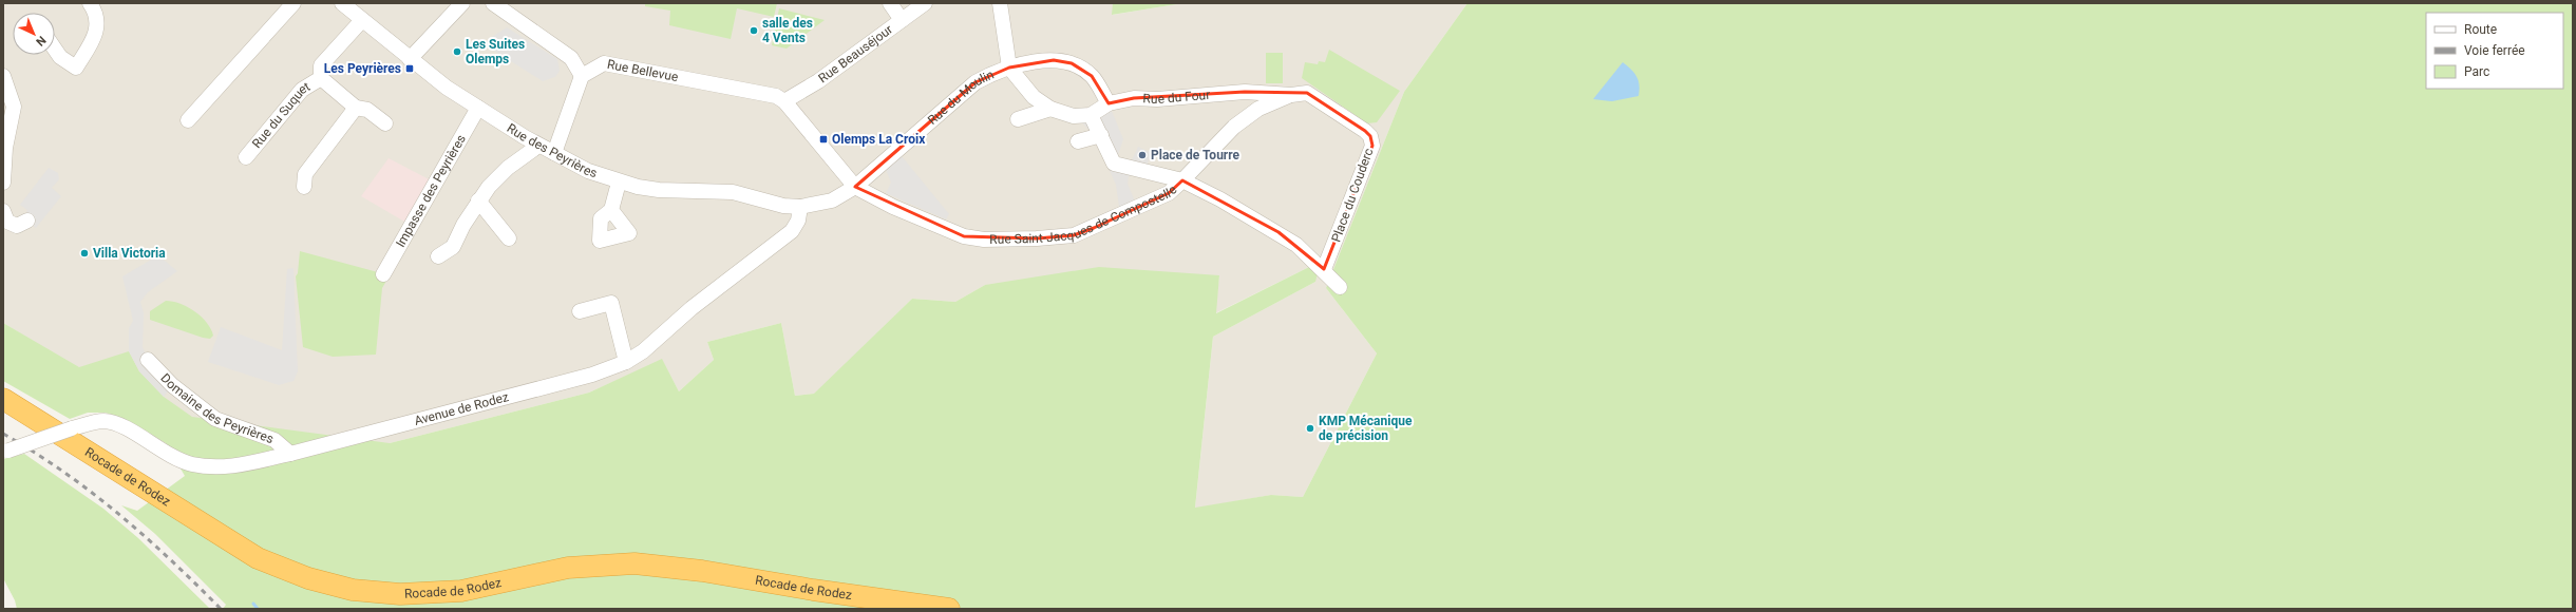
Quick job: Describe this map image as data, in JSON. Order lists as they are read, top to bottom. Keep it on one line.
{"streets":{"highway":["Rocade de Rodez"],"street":["Rue Beauséjour","Rue Bellevue","Rue du Four","Rue du Moulin","Rue du Suquet","Rue des Peyrières","Impasse des Peyrières","Place du Couderc","Rue Saint-Jacques de Compostelle","Domaine des Peyrières","Avenue de Rodez"]},"crossings":[["Rue Beauséjour","Rue Bellevue"],["Rue du Four","Rue du Moulin"],["Rue du Four","Place du Couderc"],["Rue du Moulin","Rue des Peyrières"],["Rue du Moulin","Rue Saint-Jacques de Compostelle"],["Rue du Suquet","Rue des Peyrières"],["Rue des Peyrières","Impasse des Peyrières"],["Rue des Peyrières","Rue Saint-Jacques de Compostelle"],["Rue des Peyrières","Avenue de Rodez"],["Place du Couderc","Rue Saint-Jacques de Compostelle"],["Domaine des Peyrières","Avenue de Rodez"]],"places":{"other":["salle des 4 Vents","Les Suites Olemps","Place de Tourre","Villa Victoria","KMP Mécanique de précision"],"transit":["Les Peyrières","Olemps La Croix"]},"legend":["Route","Voie ferrée","Parc"],"north":"bottom right"}
